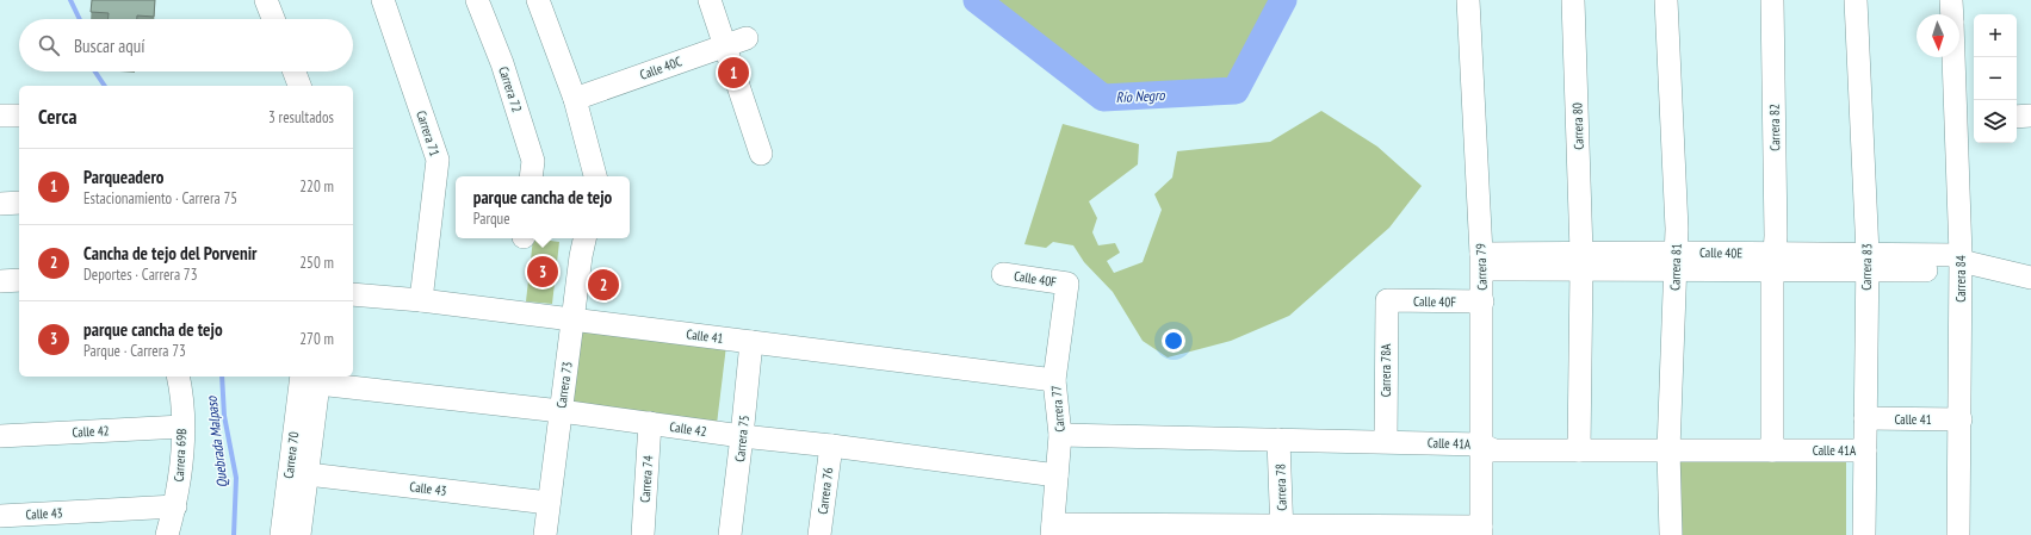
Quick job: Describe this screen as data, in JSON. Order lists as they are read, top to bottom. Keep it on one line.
{"streets":{"street":["Calle 40C","Carrera 72","Carrera 80","Carrera 82","Carrera 71","Calle 40E","Carrera 79","Carrera 81","Carrera 83","Calle 40F","Carrera 84","Calle 41","Carrera 78A","Carrera 73","Carrera 77","Calle 42","Carrera 75","Calle 41A","Carrera 69B","Carrera 70","Carrera 74","Carrera 78","Calle 43","Carrera 76"]},"crossings":[["Carrera 80","Calle 40E"],["Carrera 80","Calle 41A"],["Carrera 82","Calle 40E"],["Carrera 82","Calle 41A"],["Carrera 71","Calle 41"],["Calle 40E","Carrera 79"],["Calle 40E","Carrera 81"],["Calle 40E","Carrera 83"],["Calle 40E","Carrera 84"],["Carrera 79","Calle 40F"],["Carrera 79","Calle 41A"],["Carrera 81","Calle 41A"],["Carrera 83","Calle 41"],["Carrera 83","Calle 41A"],["Calle 40F","Carrera 78A"],["Calle 40F","Carrera 77"],["Carrera 84","Calle 41"],["Calle 41","Carrera 73"],["Calle 41","Carrera 77"],["Calle 41","Carrera 75"],["Carrera 78A","Calle 41A"],["Carrera 73","Calle 42"],["Carrera 73","Calle 43"],["Carrera 77","Calle 42"],["Carrera 77","Calle 41A"],["Calle 42","Carrera 75"],["Calle 42","Carrera 69B"],["Calle 42","Carrera 70"],["Calle 42","Carrera 74"],["Calle 42","Carrera 76"],["Calle 41A","Carrera 78"],["Carrera 69B","Calle 43"],["Carrera 70","Calle 43"]],"water":["Río Negro","Quebrada Malpaso"],"north":"bottom","page":{"map_buttons":["+","−"],"search":"Buscar aquí","pins":["1","3","2"],"heading":["Cerca","3 resultados"],"list":[{"mark":"1","name":"Parqueadero","note":"Estacionamiento · Carrera 75","value":"220 m"},{"mark":"2","name":"Cancha de tejo del Porvenir","note":"Deportes · Carrera 73","value":"250 m"},{"mark":"3","name":"parque cancha de tejo","note":"Parque · Carrera 73","value":"270 m"}],"popup":["parque cancha de tejo","Parque"]}}
